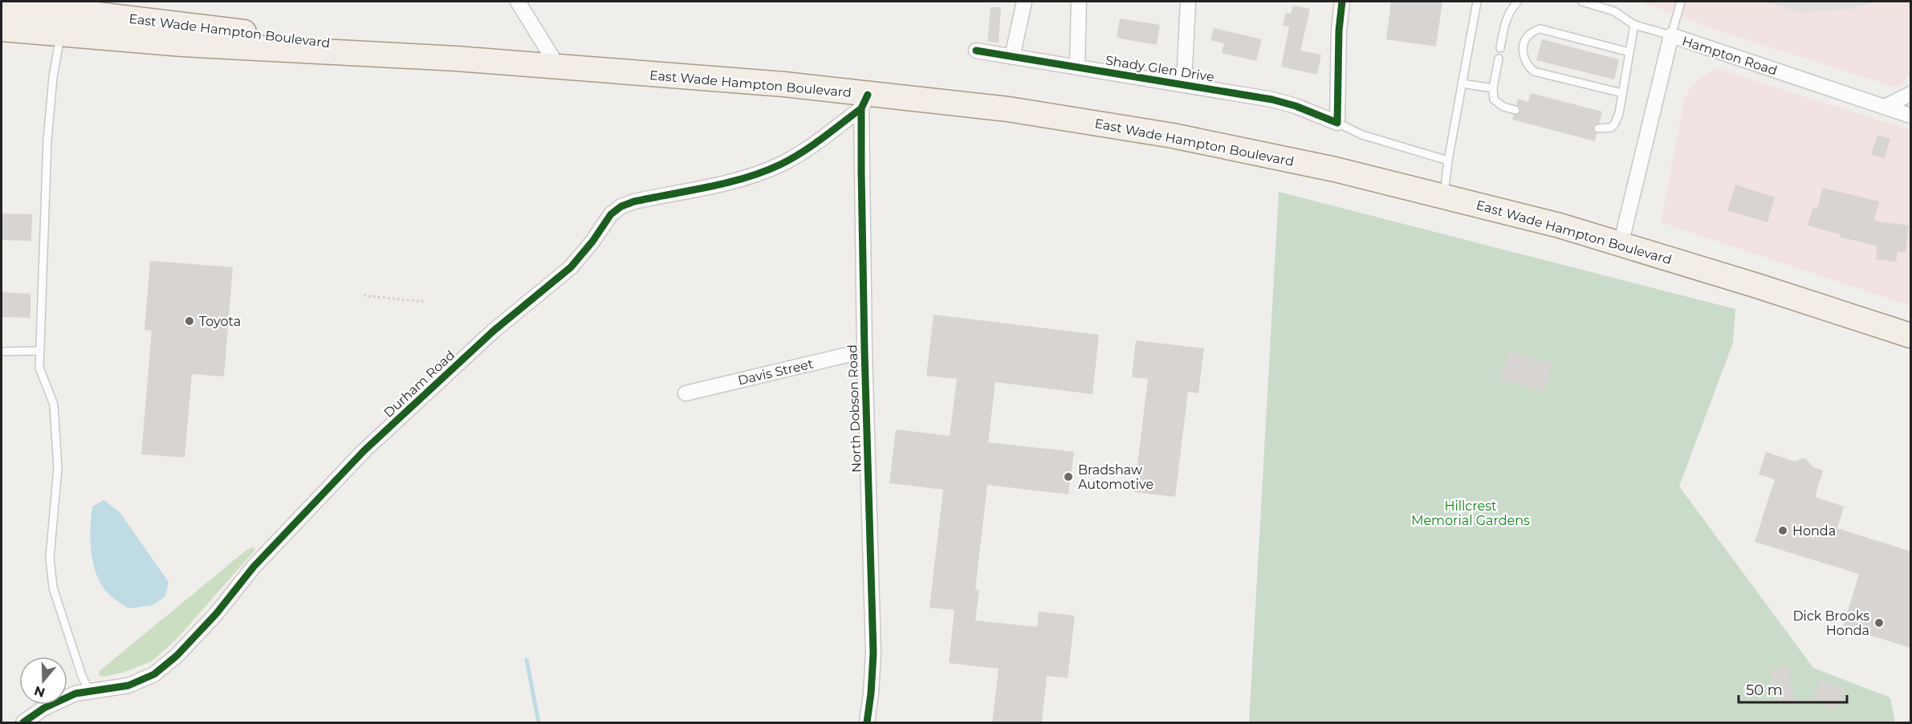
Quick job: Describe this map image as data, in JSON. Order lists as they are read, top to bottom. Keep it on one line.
{"streets":{"main road":["East Wade Hampton Boulevard"],"street":["Hampton Road","Shady Glen Drive","Davis Street","Durham Road","North Dobson Road"]},"crossings":[["East Wade Hampton Boulevard","Hampton Road"],["East Wade Hampton Boulevard","Durham Road"],["East Wade Hampton Boulevard","North Dobson Road"],["Davis Street","North Dobson Road"],["Durham Road","North Dobson Road"]],"parks":["Hillcrest Memorial Gardens"],"places":["Toyota","Bradshaw Automotive","Honda","Dick Brooks Honda"],"scale_bar":"50 m","north":"bottom"}
